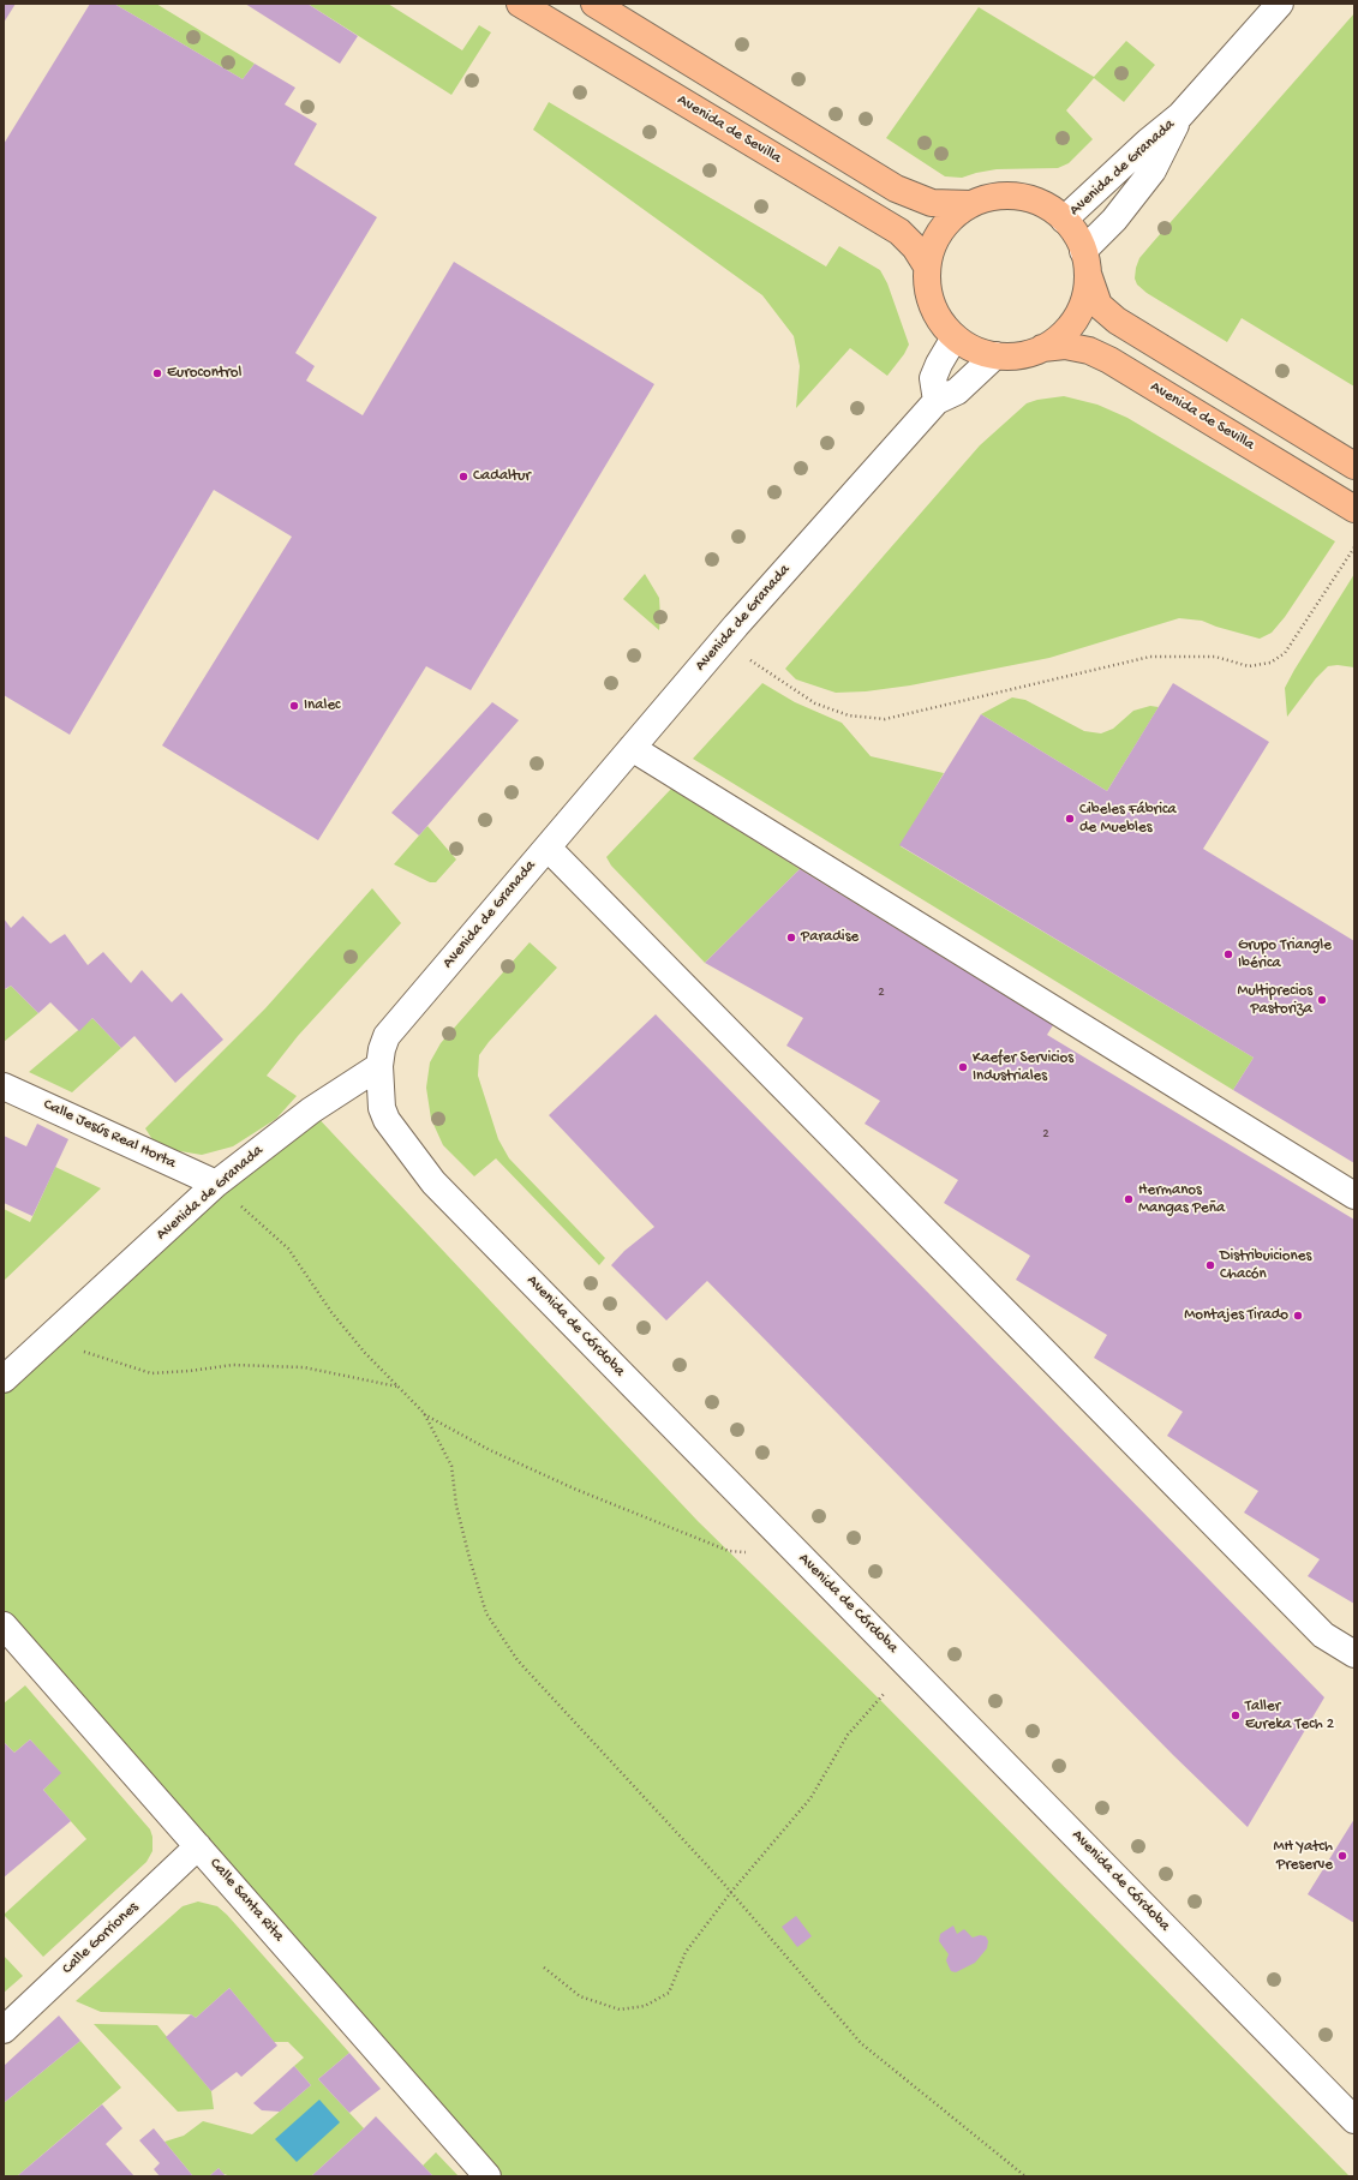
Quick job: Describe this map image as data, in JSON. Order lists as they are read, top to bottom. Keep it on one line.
{"streets":{"main road":["Avenida de Sevilla"],"street":["Avenida de Granada","Calle Jesús Real Horta","Avenida de Córdoba","Calle Santa Rita","Calle Gorriones"]},"crossings":[["Avenida de Sevilla","Avenida de Granada"],["Avenida de Granada","Calle Jesús Real Horta"],["Avenida de Granada","Avenida de Córdoba"],["Calle Santa Rita","Calle Gorriones"]],"places":["Eurocontrol","Cadaltur","Inalec","Cibeles Fábrica de Muebles","Paradise","Grupo Triangle Ibérica","Multiprecios Pastoriza","Kaefer Servicios Industriales","Hermanos Mangas Peña","Distribuiciones Chacón","Montajes Tirado","Taller Eureka Tech 2","MH Yatch Preserve"],"house_numbers":["2","2"]}
